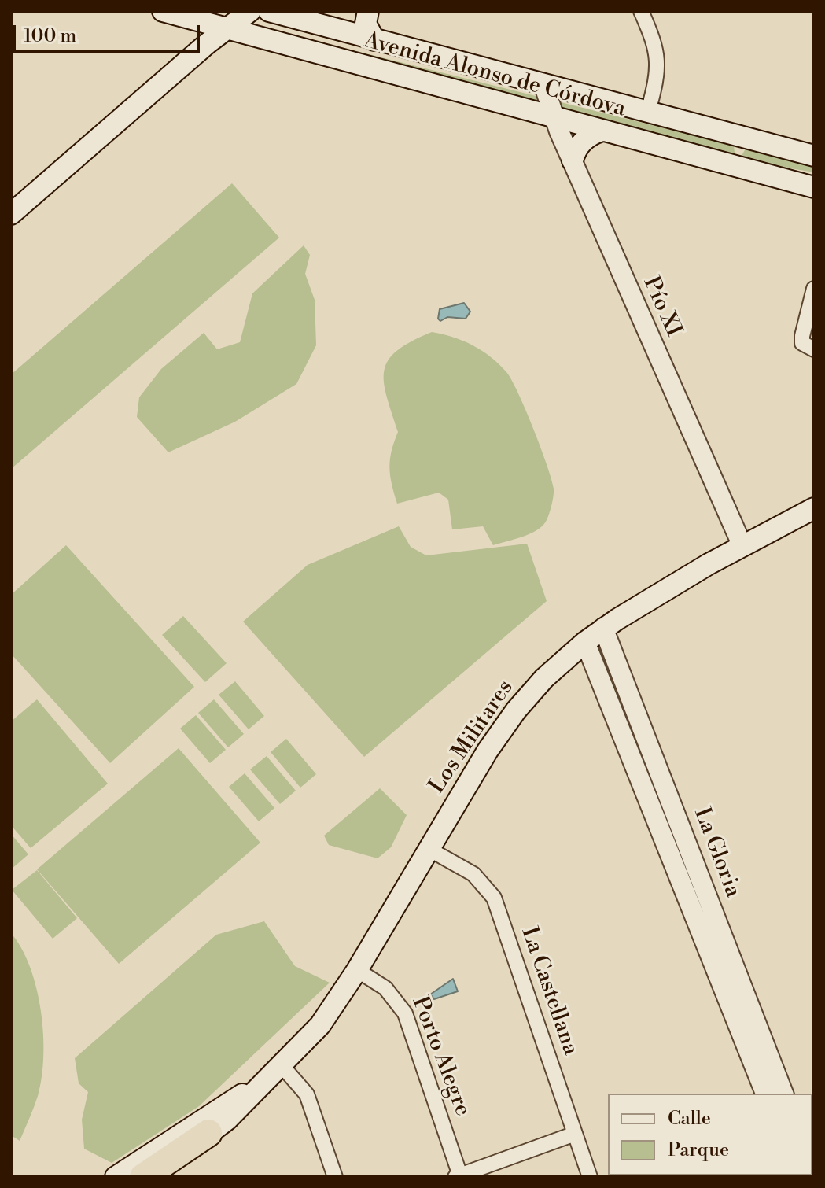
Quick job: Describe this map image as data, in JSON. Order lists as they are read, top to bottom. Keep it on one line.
{"streets":{"main road":["Avenida Alonso de Córdova","Los Militares"],"street":["Pío XI","La Gloria","La Castellana","Porto Alegre"]},"crossings":[["Avenida Alonso de Córdova","Pío XI"],["Pío XI","Los Militares"],["Los Militares","La Gloria"],["Los Militares","La Castellana"],["Los Militares","Porto Alegre"]],"legend":["Calle","Parque"],"scale_bar":"100 m"}
